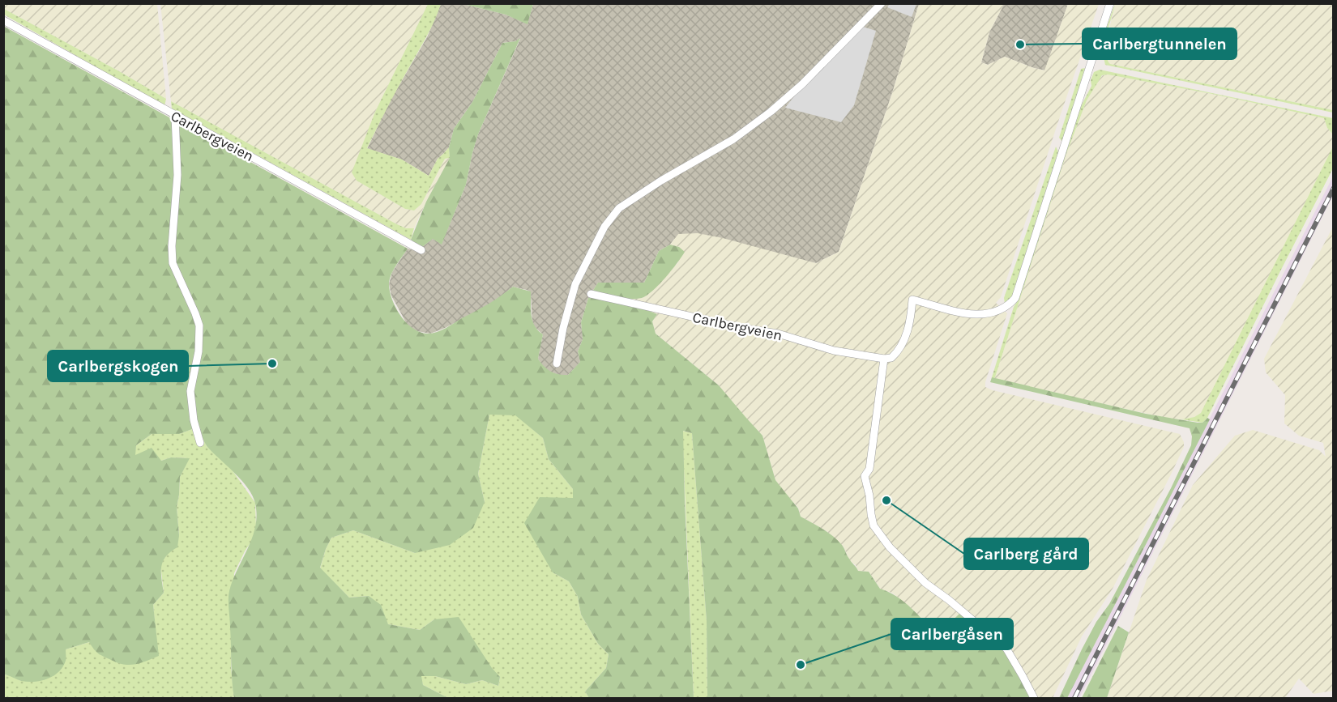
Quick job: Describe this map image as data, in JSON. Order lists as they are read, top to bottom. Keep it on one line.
{"streets":{"street":["Carlbergveien"]},"places":["Carlbergtunnelen","Carlbergskogen","Carlberg gård","Carlbergåsen"]}
